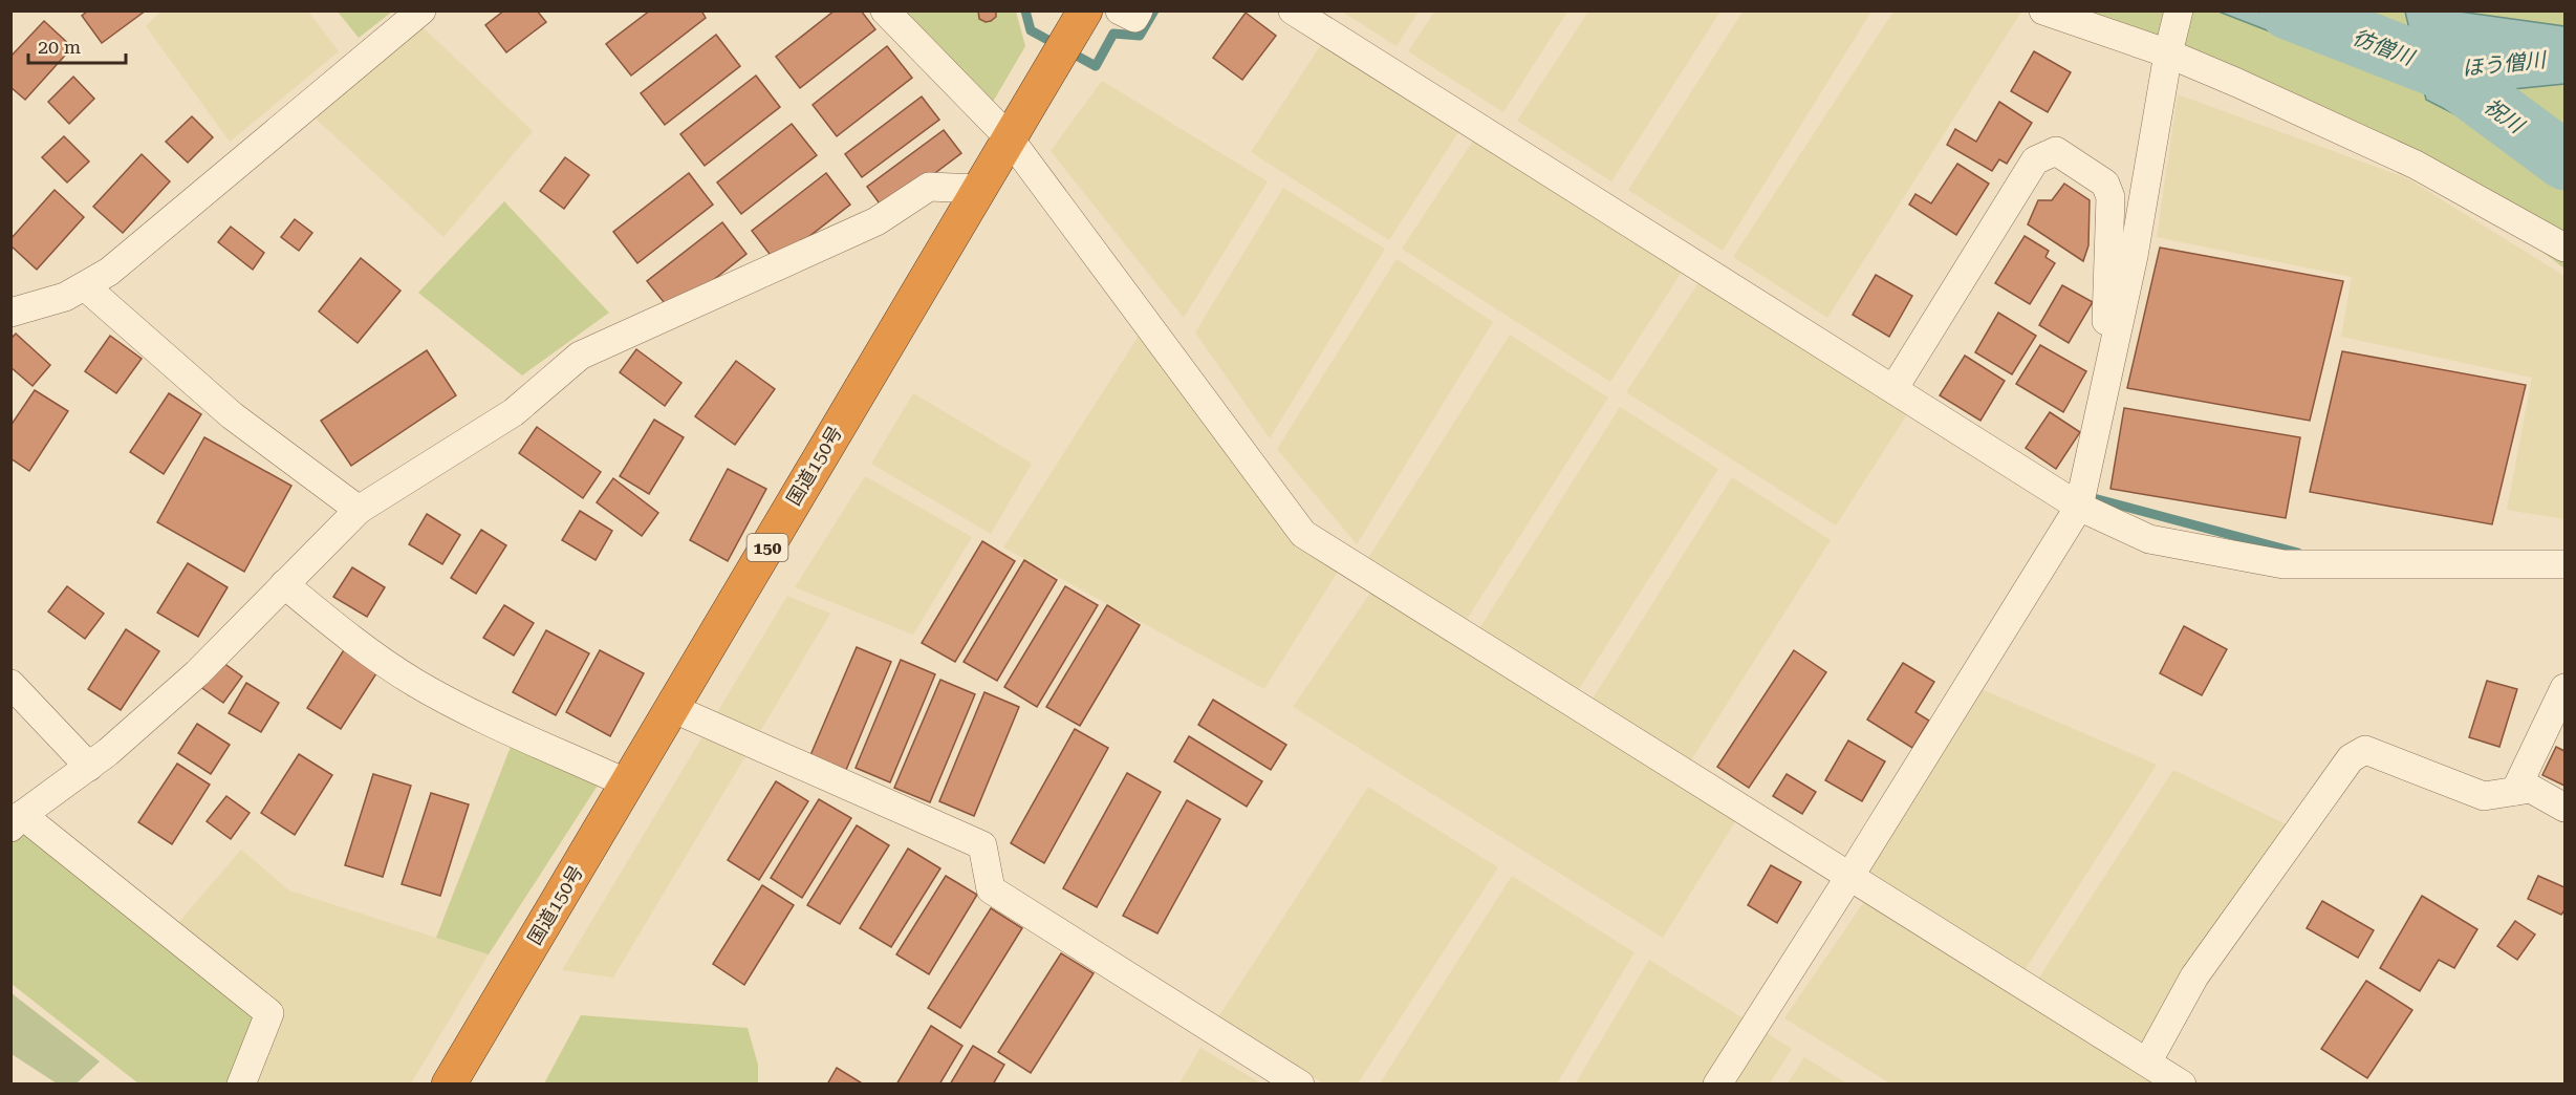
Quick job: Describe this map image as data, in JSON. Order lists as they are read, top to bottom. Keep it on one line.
{"streets":{"highway":["国道150号","150"]},"water":["彷僧川","ほう僧川","祝川"],"scale_bar":"20 m"}
